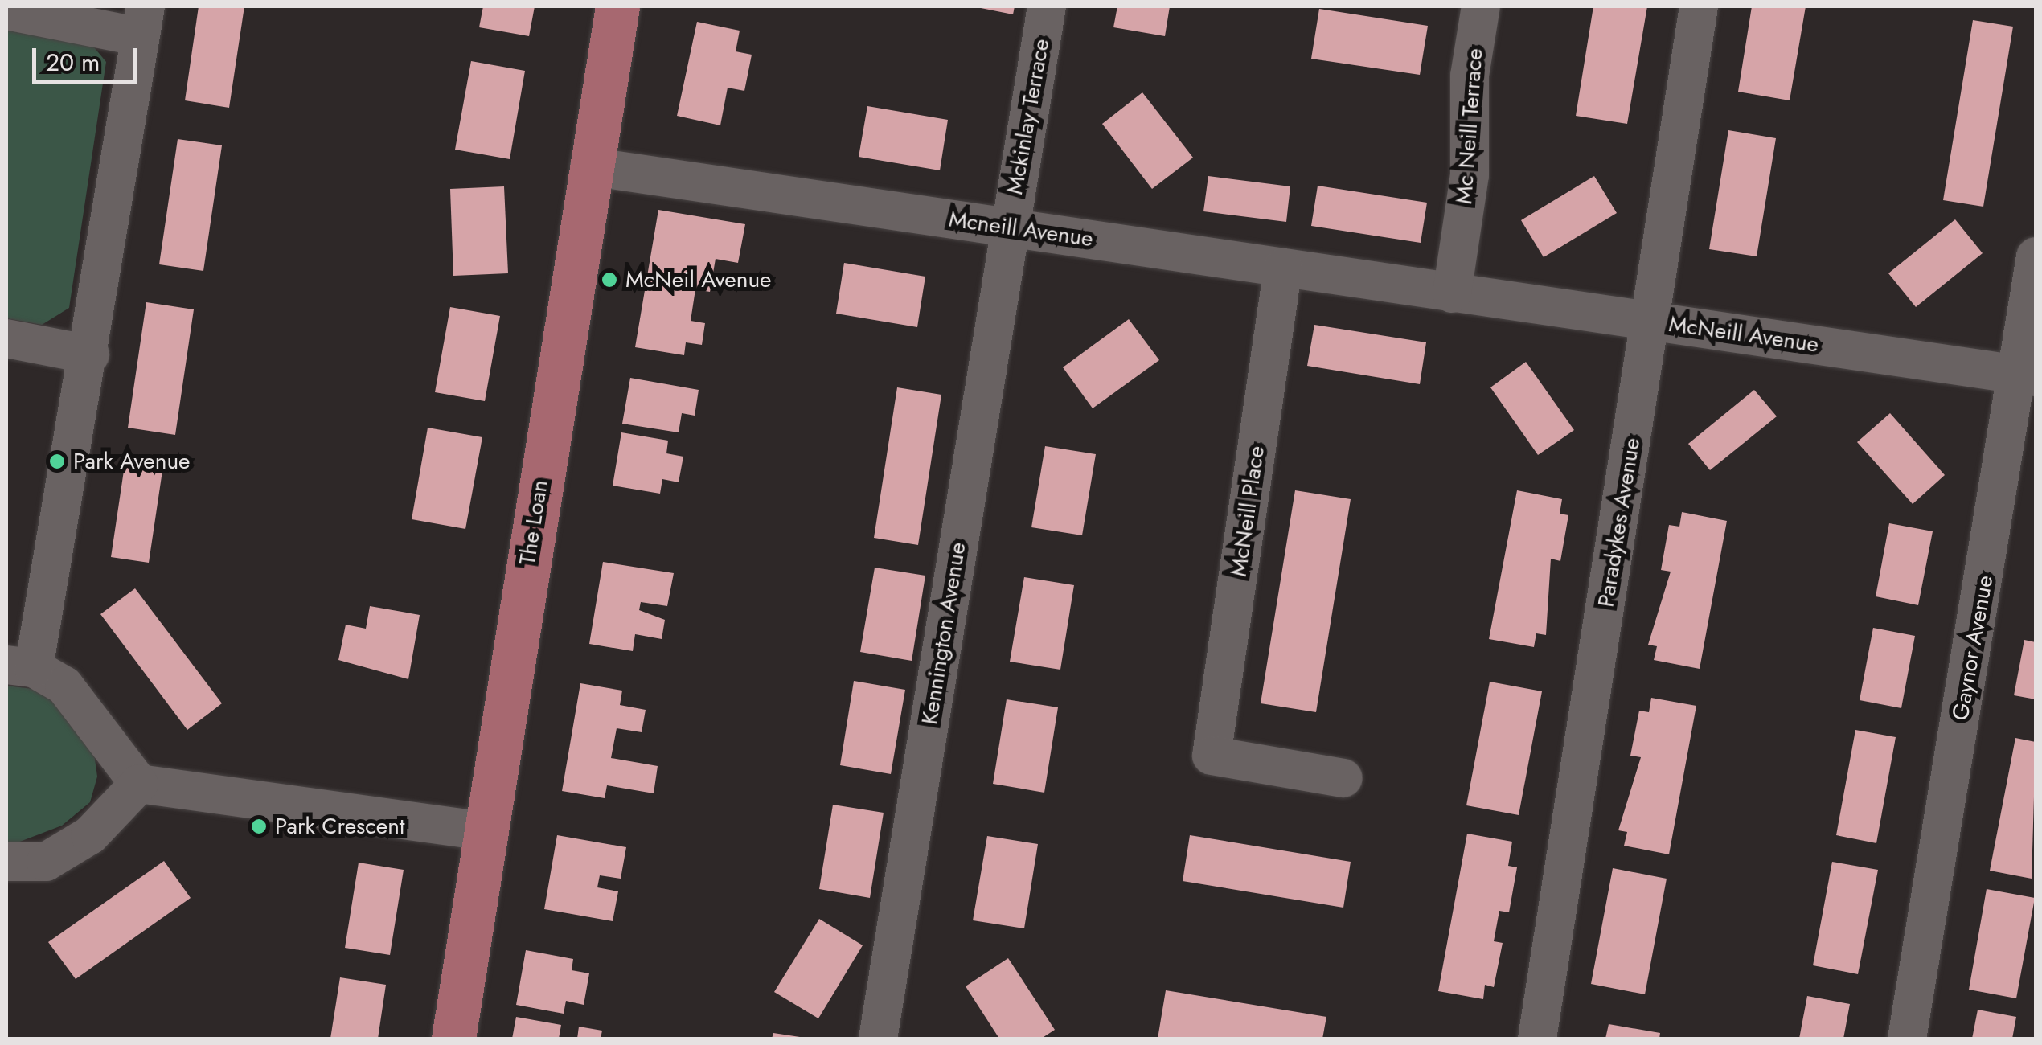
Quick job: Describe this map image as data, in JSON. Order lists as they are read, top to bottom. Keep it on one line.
{"streets":{"main road":["The Loan"],"street":["Mckinlay Terrace","Mc Neill Terrace","Mcneill Avenue","McNeill Avenue","McNeill Place","Paradykes Avenue","Kennington Avenue","Gaynor Avenue"]},"crossings":[["Mckinlay Terrace","Mcneill Avenue"],["Mckinlay Terrace","Kennington Avenue"],["Mc Neill Terrace","Mcneill Avenue"],["Mc Neill Terrace","McNeill Avenue"],["Mcneill Avenue","McNeill Avenue"],["Mcneill Avenue","McNeill Place"],["Mcneill Avenue","The Loan"],["Mcneill Avenue","Kennington Avenue"],["McNeill Avenue","Paradykes Avenue"],["McNeill Avenue","Gaynor Avenue"]],"places":["McNeil Avenue","Park Avenue","Park Crescent"],"scale_bar":"20 m"}
